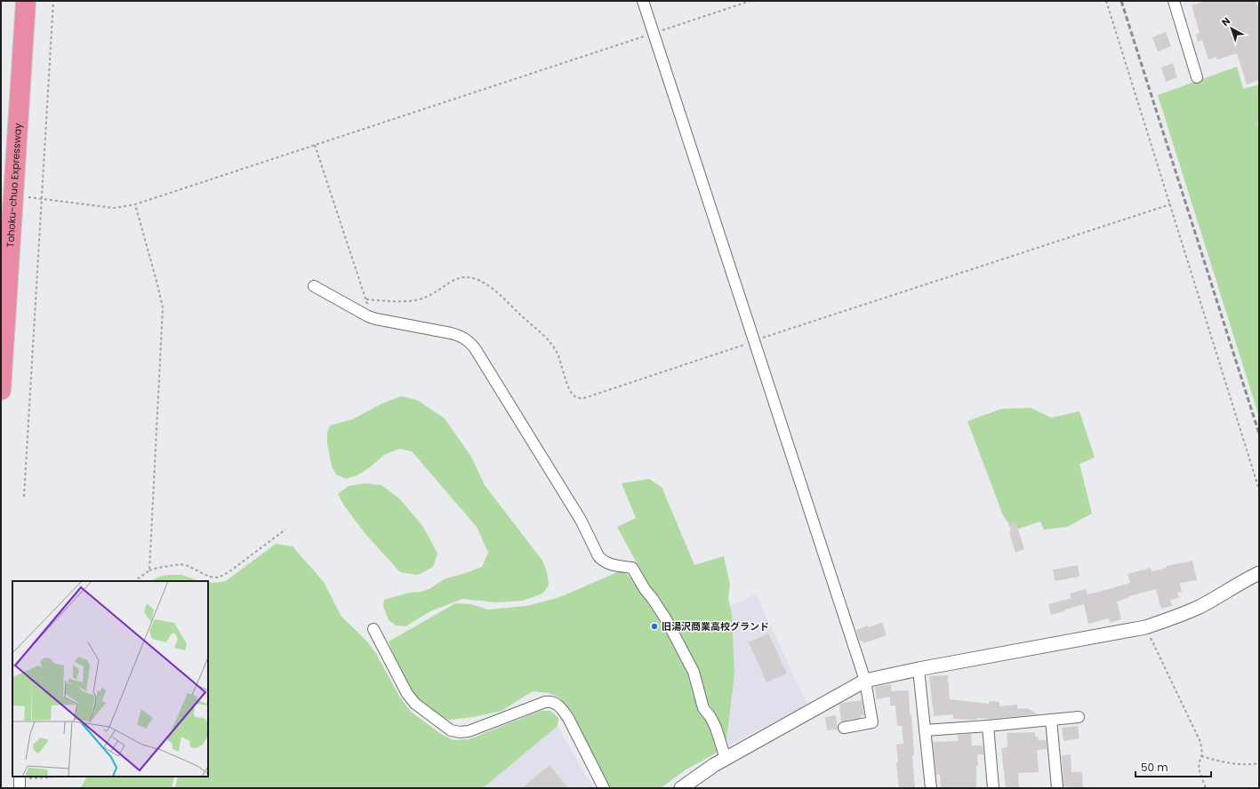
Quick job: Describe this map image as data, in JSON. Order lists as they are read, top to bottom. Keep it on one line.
{"streets":{"highway":["Tohoku-chuo Expressway"]},"places":["旧湯沢商業高校グランド"],"scale_bar":"50 m","north":"top left"}
